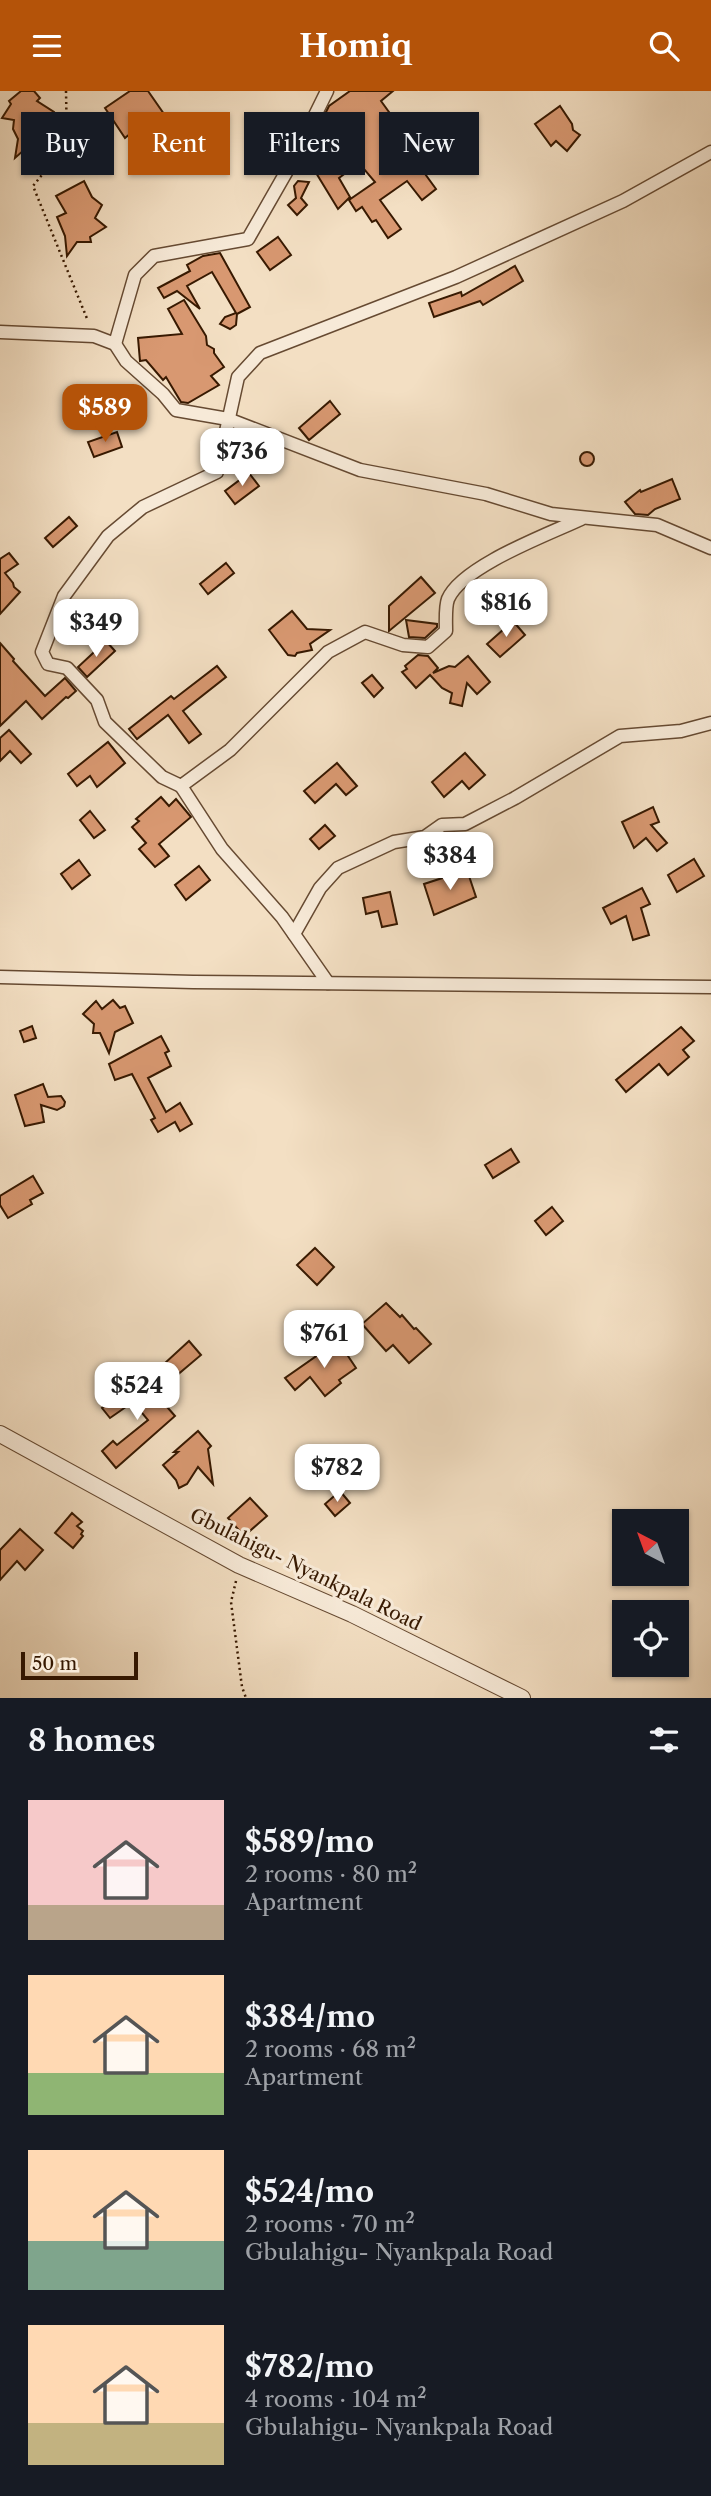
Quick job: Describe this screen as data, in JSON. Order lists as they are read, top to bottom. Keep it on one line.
{"streets":{"street":["Gbulahigu- Nyankpala Road"]},"scale_bar":"50 m","north":"top left","page":{"header":"Homiq","chip":["Buy","Rent","Filters","New"],"price":["$589","$736","$816","$349","$384","$761","$524","$782"],"scale":"50 m","heading":"8 homes","list":[{"name":"$589/mo","note":"2 rooms · 80 m² · Apartment"},{"name":"$384/mo","note":"2 rooms · 68 m² · Apartment"},{"name":"$524/mo","note":"2 rooms · 70 m² · Gbulahigu- Nyankpala Road"},{"name":"$782/mo","note":"4 rooms · 104 m² · Gbulahigu- Nyankpala Road"}]}}
